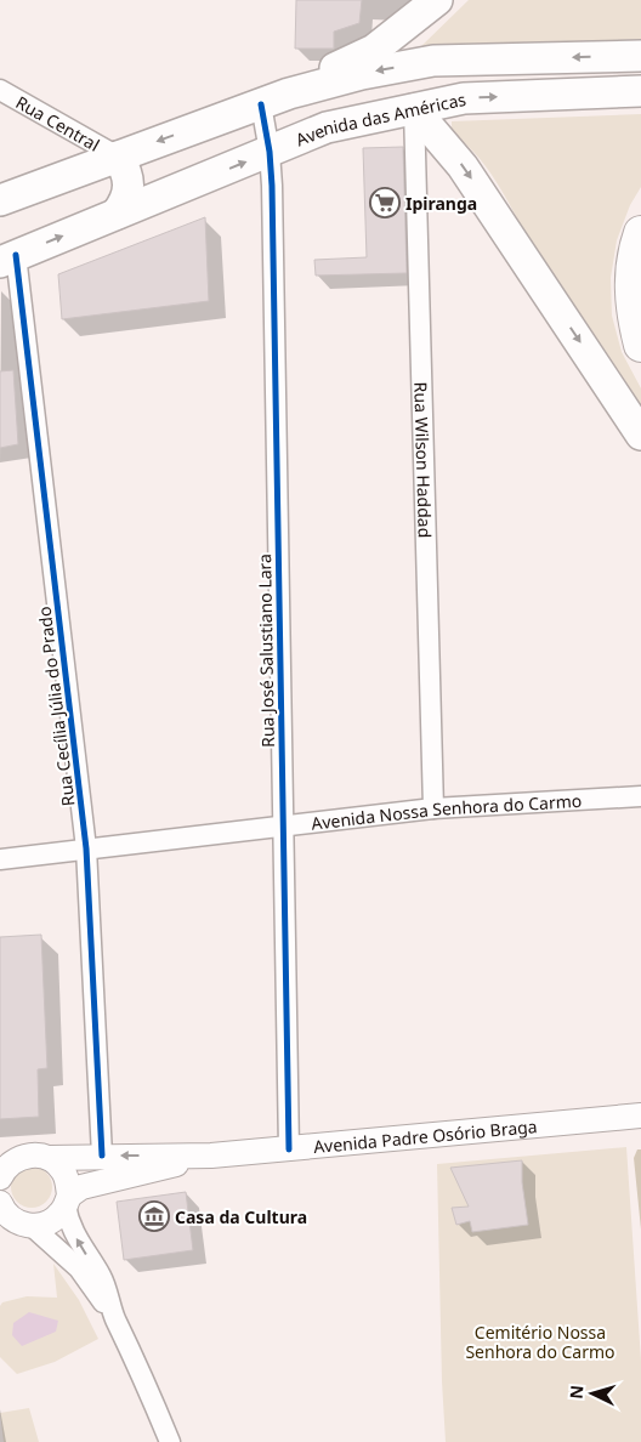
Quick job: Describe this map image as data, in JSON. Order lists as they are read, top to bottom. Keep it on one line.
{"streets":{"main road":["Avenida das Américas"],"street":["Rua Central","Rua Wilson Haddad","Rua José Salustiano Lara","Rua Cecília Júlia do Prado","Avenida Nossa Senhora do Carmo","Avenida Padre Osório Braga"]},"crossings":[["Avenida das Américas","Rua Wilson Haddad"],["Avenida das Américas","Rua José Salustiano Lara"],["Avenida das Américas","Rua Cecília Júlia do Prado"],["Rua Wilson Haddad","Avenida Nossa Senhora do Carmo"],["Rua José Salustiano Lara","Avenida Nossa Senhora do Carmo"],["Rua José Salustiano Lara","Avenida Padre Osório Braga"],["Rua Cecília Júlia do Prado","Avenida Nossa Senhora do Carmo"],["Rua Cecília Júlia do Prado","Avenida Padre Osório Braga"]],"parks":["Cemitério Nossa Senhora do Carmo"],"places":{"supermarket":["Ipiranga"],"museum":["Casa da Cultura"]},"north":"left"}
